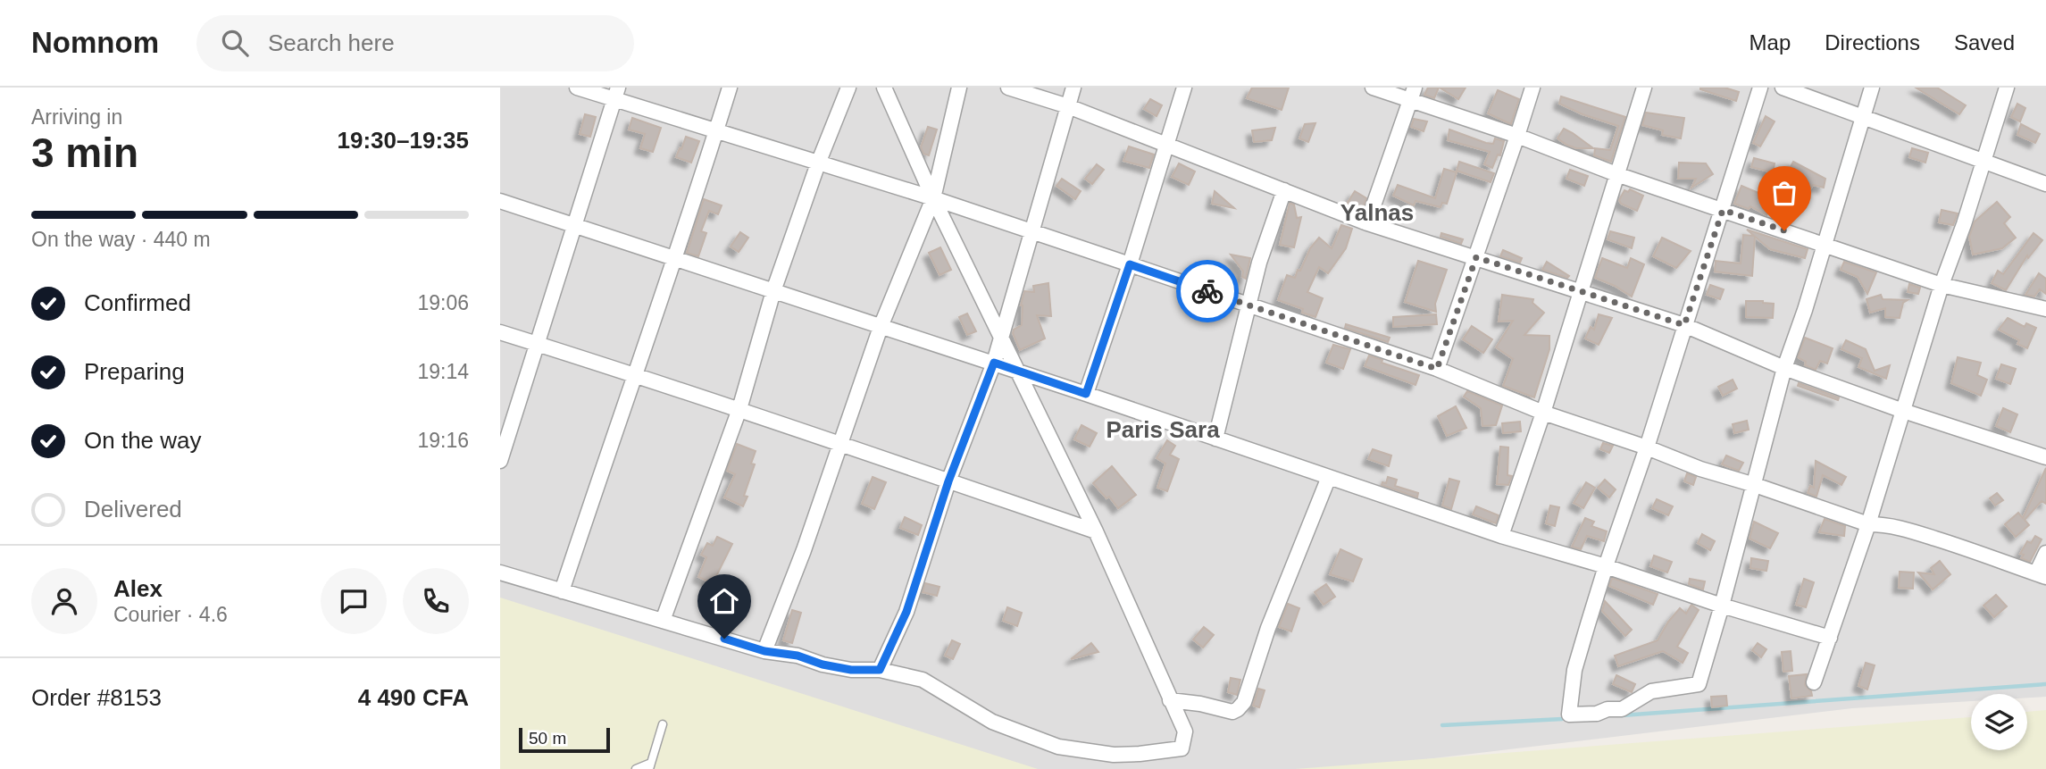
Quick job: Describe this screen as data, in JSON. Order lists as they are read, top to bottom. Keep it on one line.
{"districts":["Yalnas","Paris Sara"],"scale_bar":"50 m","page":{"header":"Nomnom","search":"Search here","nav":["Map","Directions","Saved"],"heading":["3 min","Arriving in","19:30–19:35"],"panel":["Alex","Courier · 4.6","Order #8153","4 490 CFA"],"bar":"On the way · 440 m","list":[["Confirmed","19:06"],["Preparing","19:14"],["On the way","19:16"],"Delivered"],"scale":"50 m"}}
